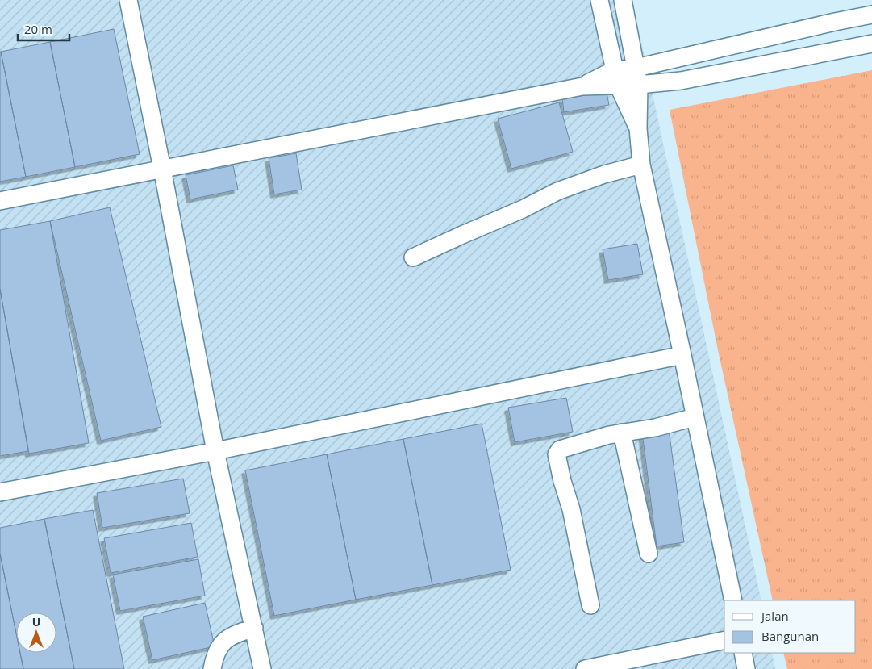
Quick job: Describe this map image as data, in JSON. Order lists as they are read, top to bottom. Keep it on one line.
{"legend":["Jalan","Bangunan"],"scale_bar":"20 m","north":"top"}
